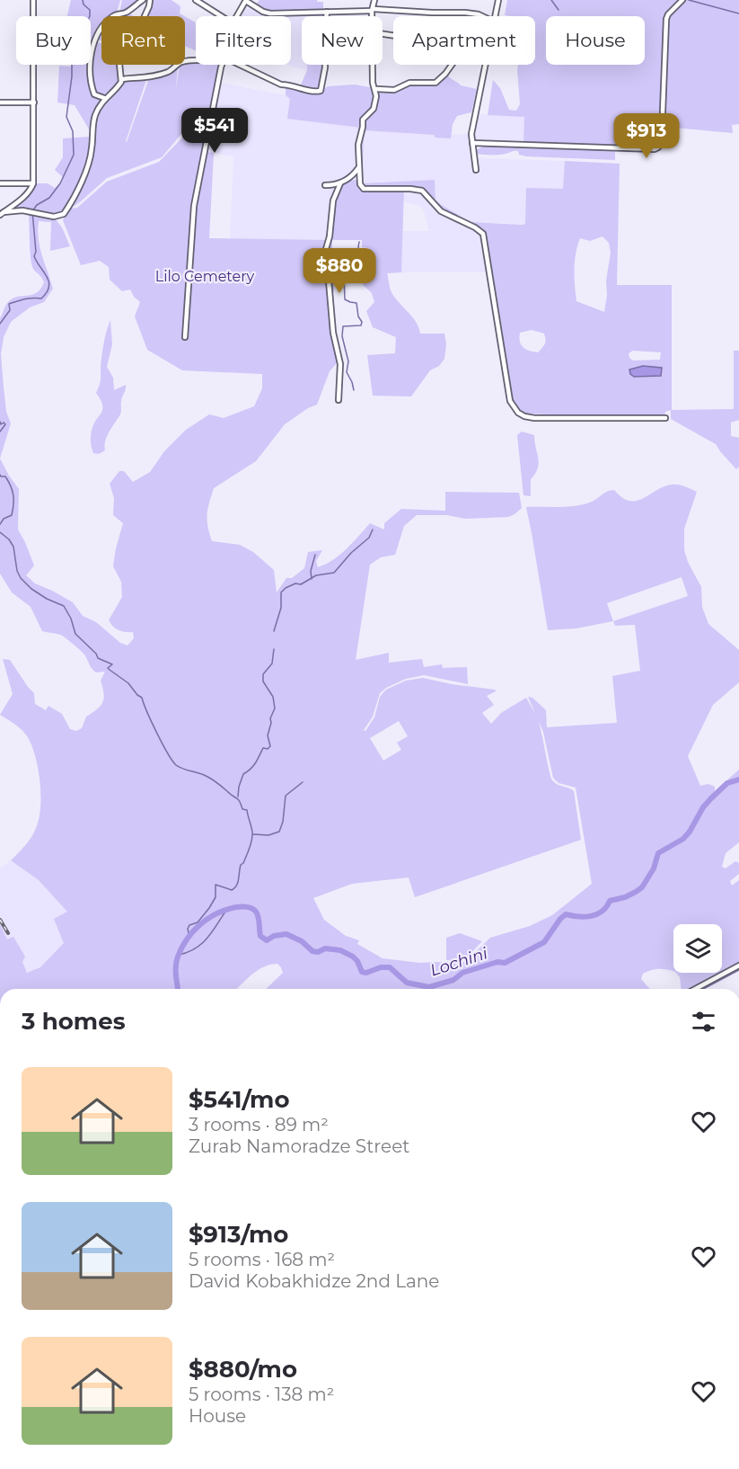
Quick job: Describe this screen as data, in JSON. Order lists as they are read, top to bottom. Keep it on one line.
{"water":["Lochini"],"parks":["Lilo Cemetery"],"page":{"chip":["Buy","Rent","Filters","New","Apartment","House"],"price":["$541","$913","$880"],"heading":"3 homes","list":[{"name":"$541/mo","note":"3 rooms · 89 m² · Zurab Namoradze Street"},{"name":"$913/mo","note":"5 rooms · 168 m² · David Kobakhidze 2nd Lane"},{"name":"$880/mo","note":"5 rooms · 138 m² · House"}]}}
